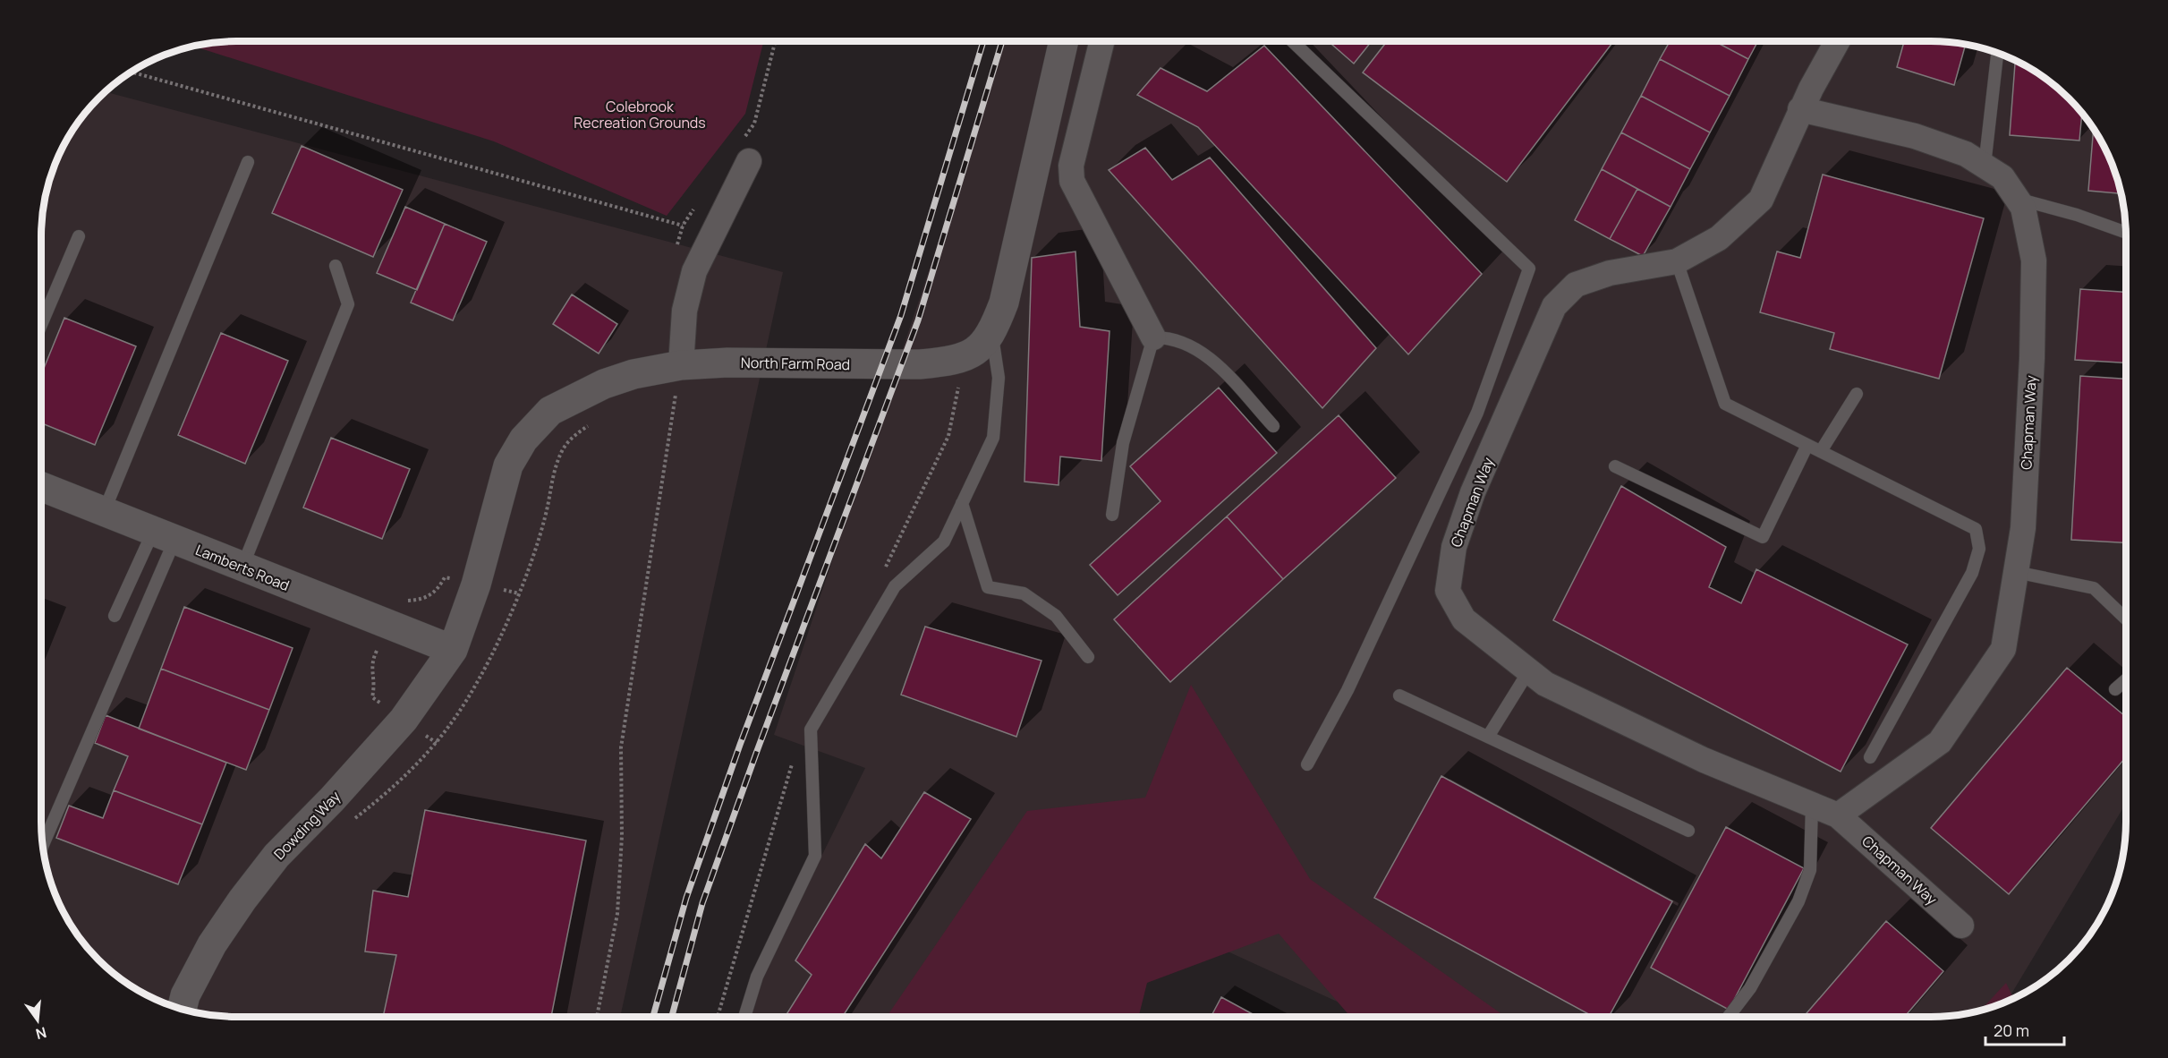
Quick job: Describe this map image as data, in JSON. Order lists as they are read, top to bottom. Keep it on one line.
{"streets":{"street":["North Farm Road","Chapman Way","Lamberts Road","Dowding Way"]},"crossings":[["North Farm Road","Lamberts Road"],["North Farm Road","Dowding Way"],["Lamberts Road","Dowding Way"]],"parks":["Colebrook Recreation Grounds"],"scale_bar":"20 m","north":"bottom"}
